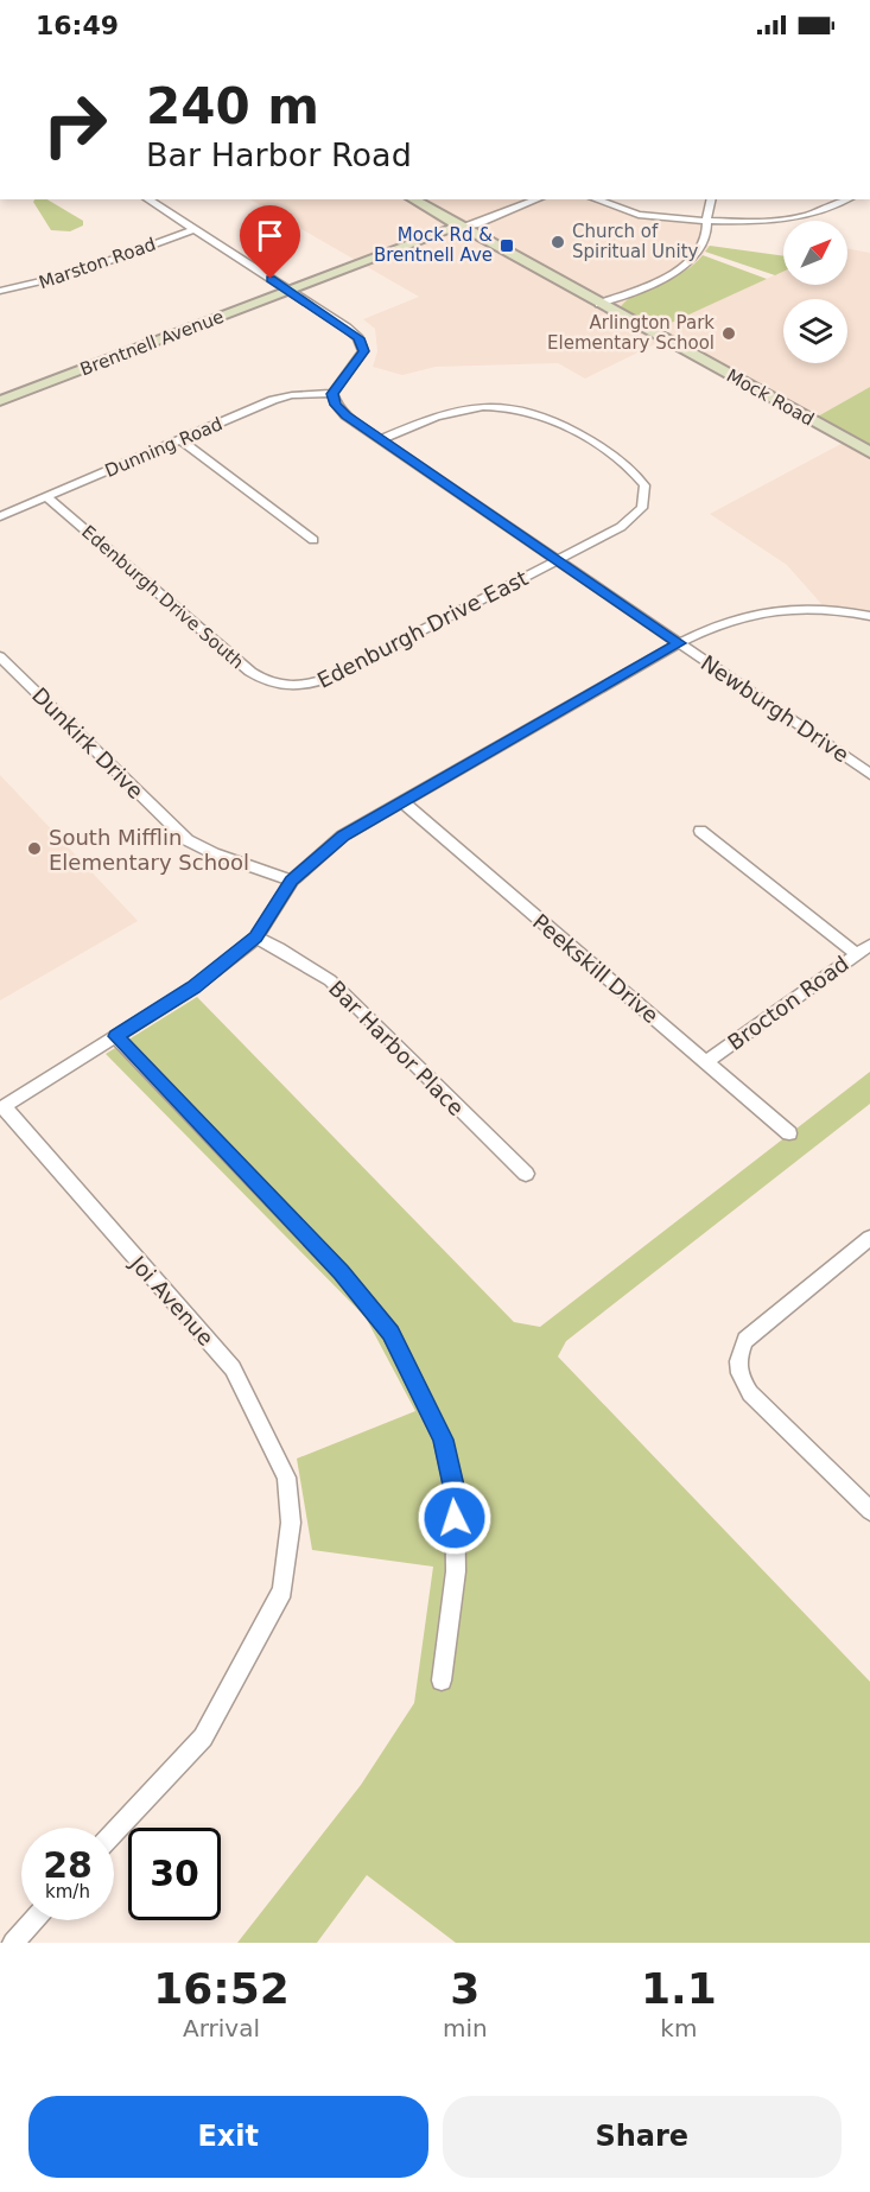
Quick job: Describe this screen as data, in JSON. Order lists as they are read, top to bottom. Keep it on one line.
{"streets":{"main road":["Brentnell Avenue","Mock Road"],"street":["Marston Road","Dunning Road","Edenburgh Drive South","Edenburgh Drive East","Newburgh Drive","Dunkirk Drive","Peekskill Drive","Brocton Road","Bar Harbor Place","Joi Avenue"]},"crossings":[["Brentnell Avenue","Mock Road"],["Dunning Road","Edenburgh Drive South"],["Dunning Road","Newburgh Drive"],["Edenburgh Drive South","Edenburgh Drive East"],["Edenburgh Drive East","Newburgh Drive"],["Peekskill Drive","Brocton Road"]],"places":{"other":["Church of Spiritual Unity","Arlington Park Elementary School","South Mifflin Elementary School"],"transit":["Mock Rd & Brentnell Ave"]},"north":"top right","page":{"status":"16:49","turn":["240 m","Bar Harbor Road"],"speed":"28 km/h","limit":"30","eta":["16:52","Arrival","3","min","1.1","km"],"buttons":["Exit","Share"]}}
